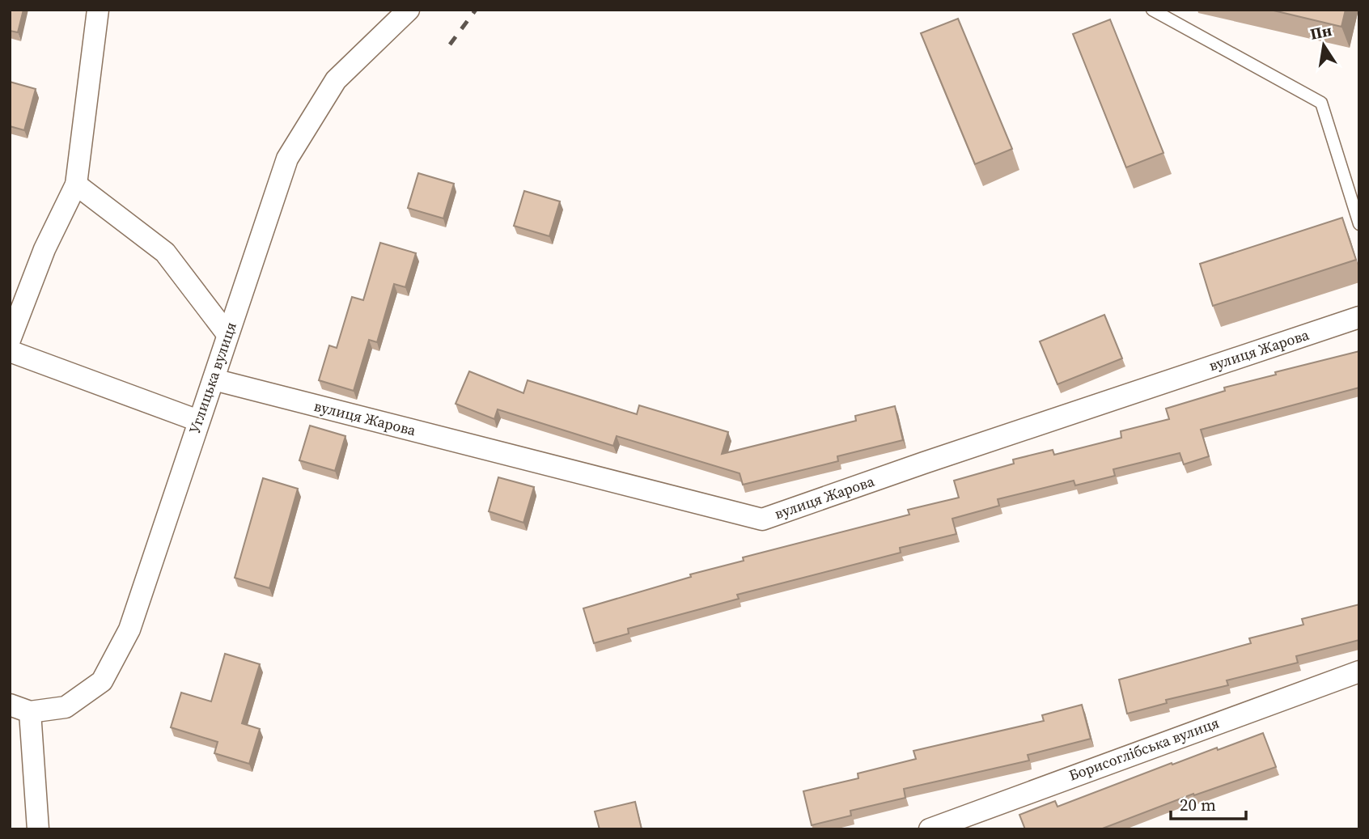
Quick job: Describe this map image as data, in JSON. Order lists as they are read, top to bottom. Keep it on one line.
{"streets":{"street":["вулиця Жарова","Углицька вулиця","Борисоглібська вулиця"]},"crossings":[["вулиця Жарова","Углицька вулиця"]],"scale_bar":"20 m","north":"top"}
